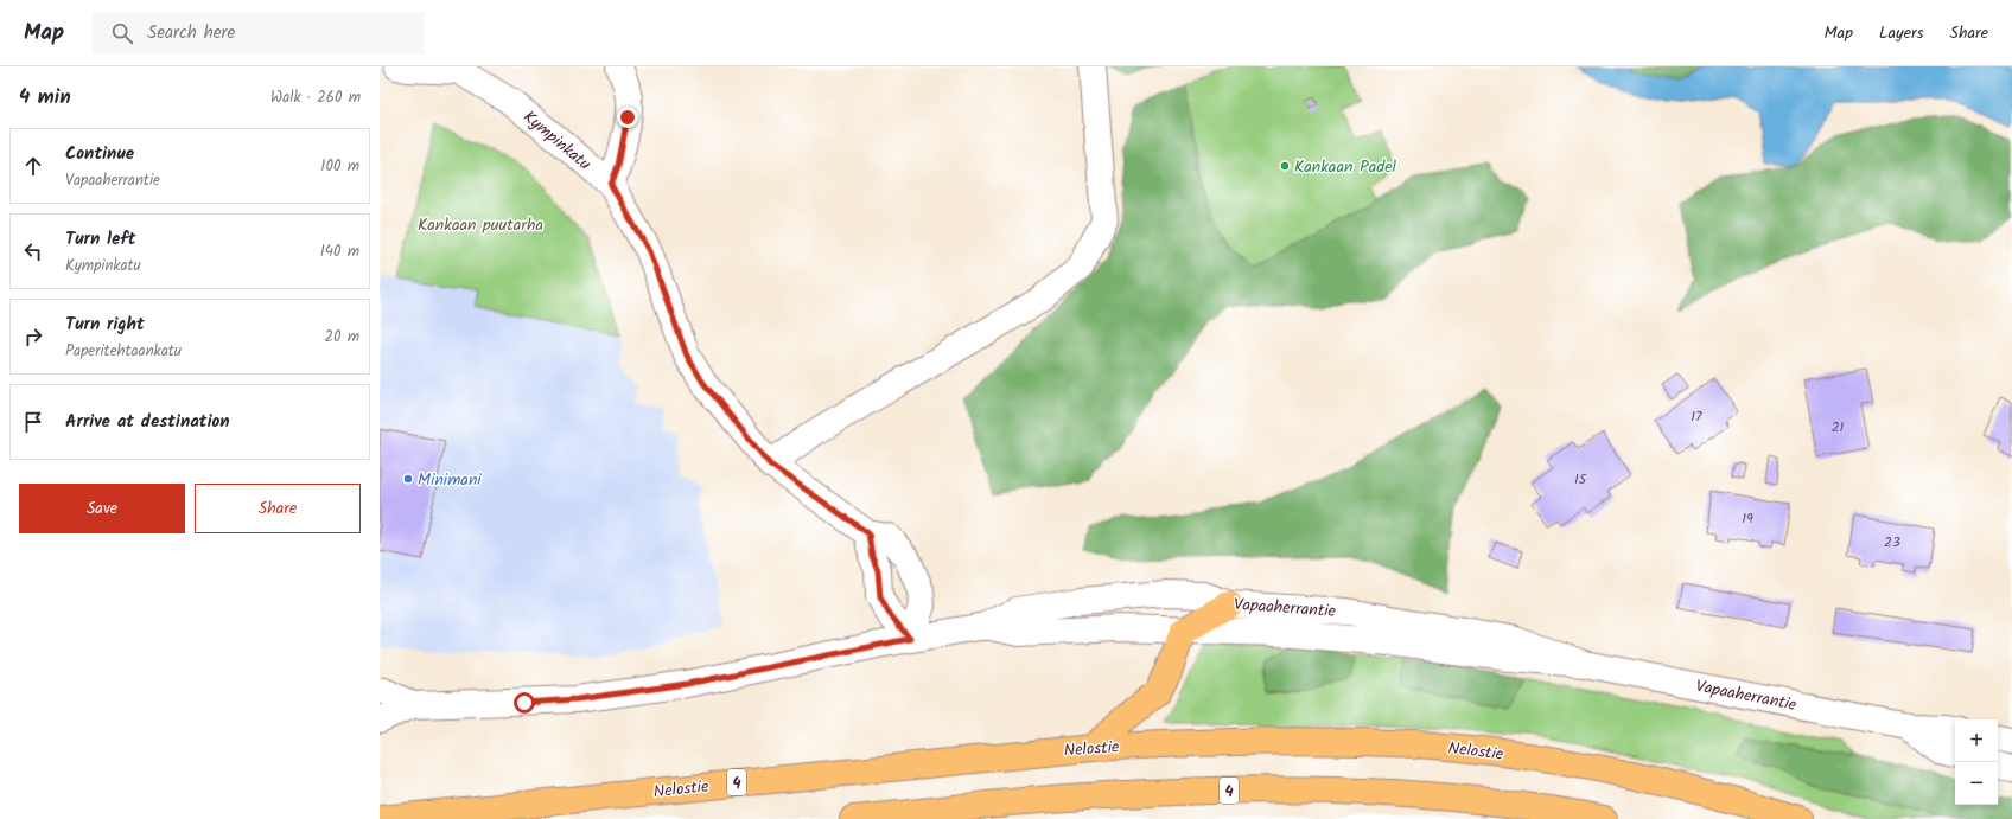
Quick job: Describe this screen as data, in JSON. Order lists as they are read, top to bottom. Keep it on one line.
{"streets":{"highway":["Nelostie","4"],"street":["Kympinkatu","Vapaaherrantie"]},"crossings":[["Kympinkatu","Vapaaherrantie"]],"parks":["Kankaan puutarha"],"places":["Kankaan Padel","Minimani"],"house_numbers":["17","21","15","19","23"],"page":{"header":"Map","search":"Search here","nav":["Map","Layers","Share"],"heading":["4 min","Walk · 260 m"],"list":[["Continue","Vapaaherrantie","100 m"],["Turn left","Kympinkatu","140 m"],["Turn right","Paperitehtaankatu","20 m"],"Arrive at destination"],"buttons":["Save","Share"],"map_buttons":["+","−"]}}
